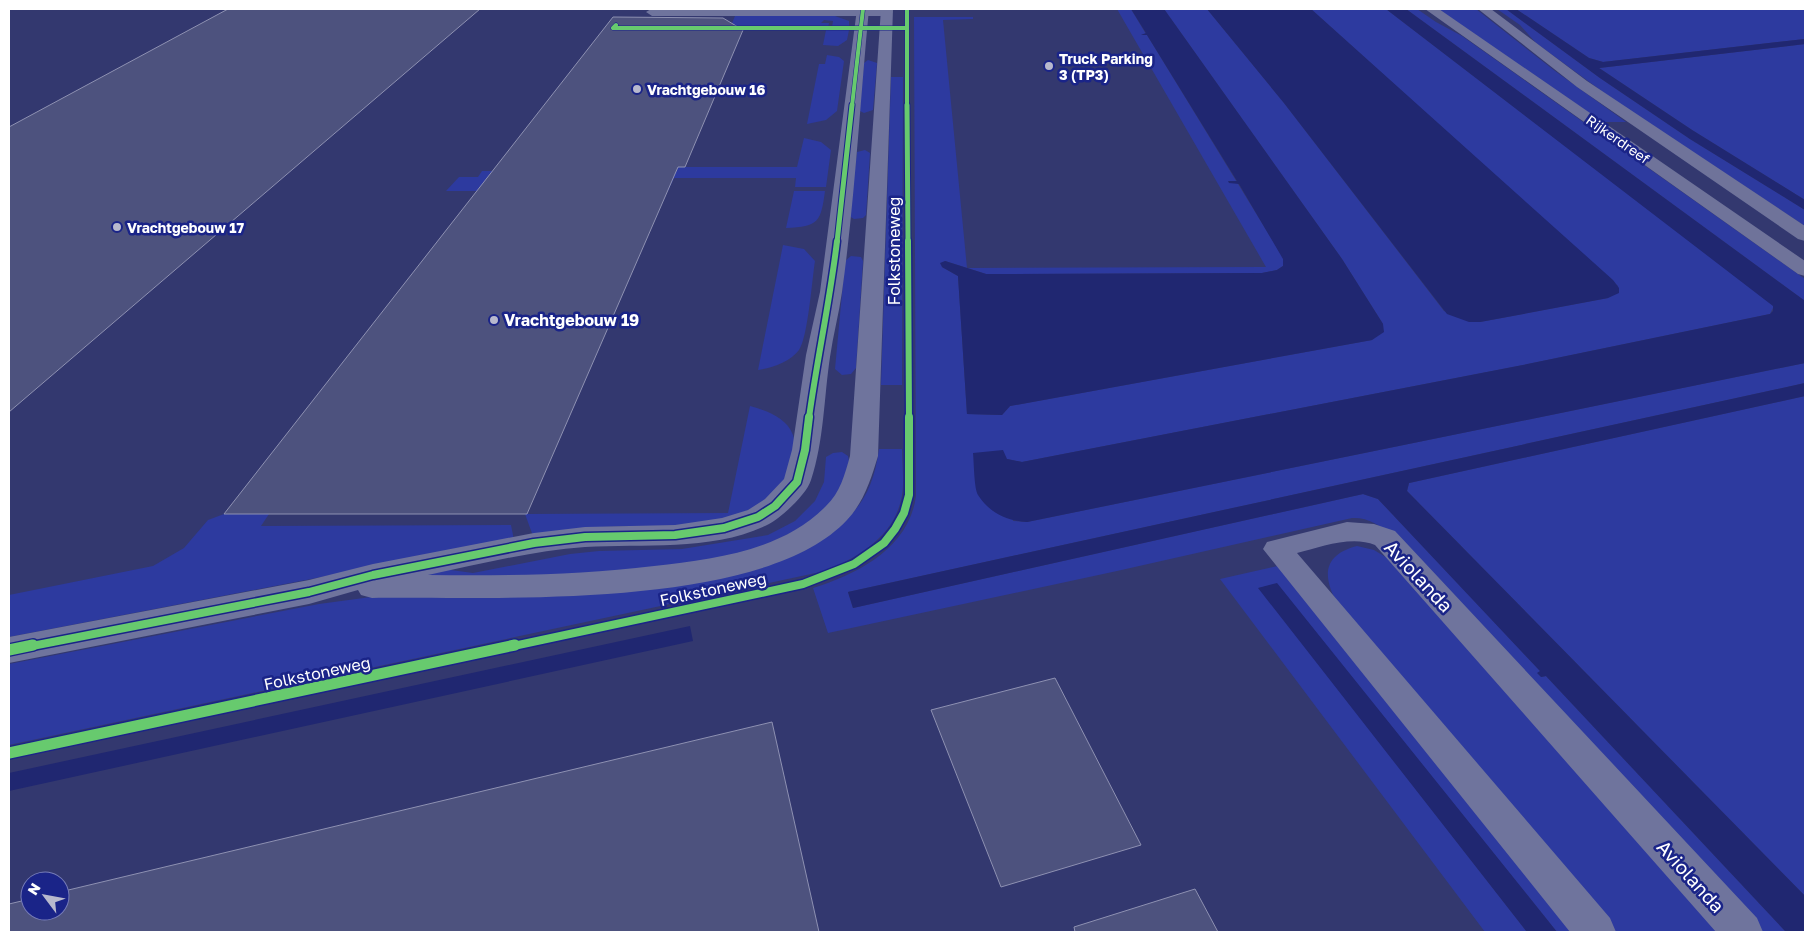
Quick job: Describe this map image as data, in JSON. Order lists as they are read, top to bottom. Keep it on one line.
{"streets":{"highway":["Rijkerdreef"],"street":["Folkstoneweg","Aviolanda"]},"places":["Truck Parking 3 (TP3)","Vrachtgebouw 16","Vrachtgebouw 17","Vrachtgebouw 19"],"north":"top left"}
